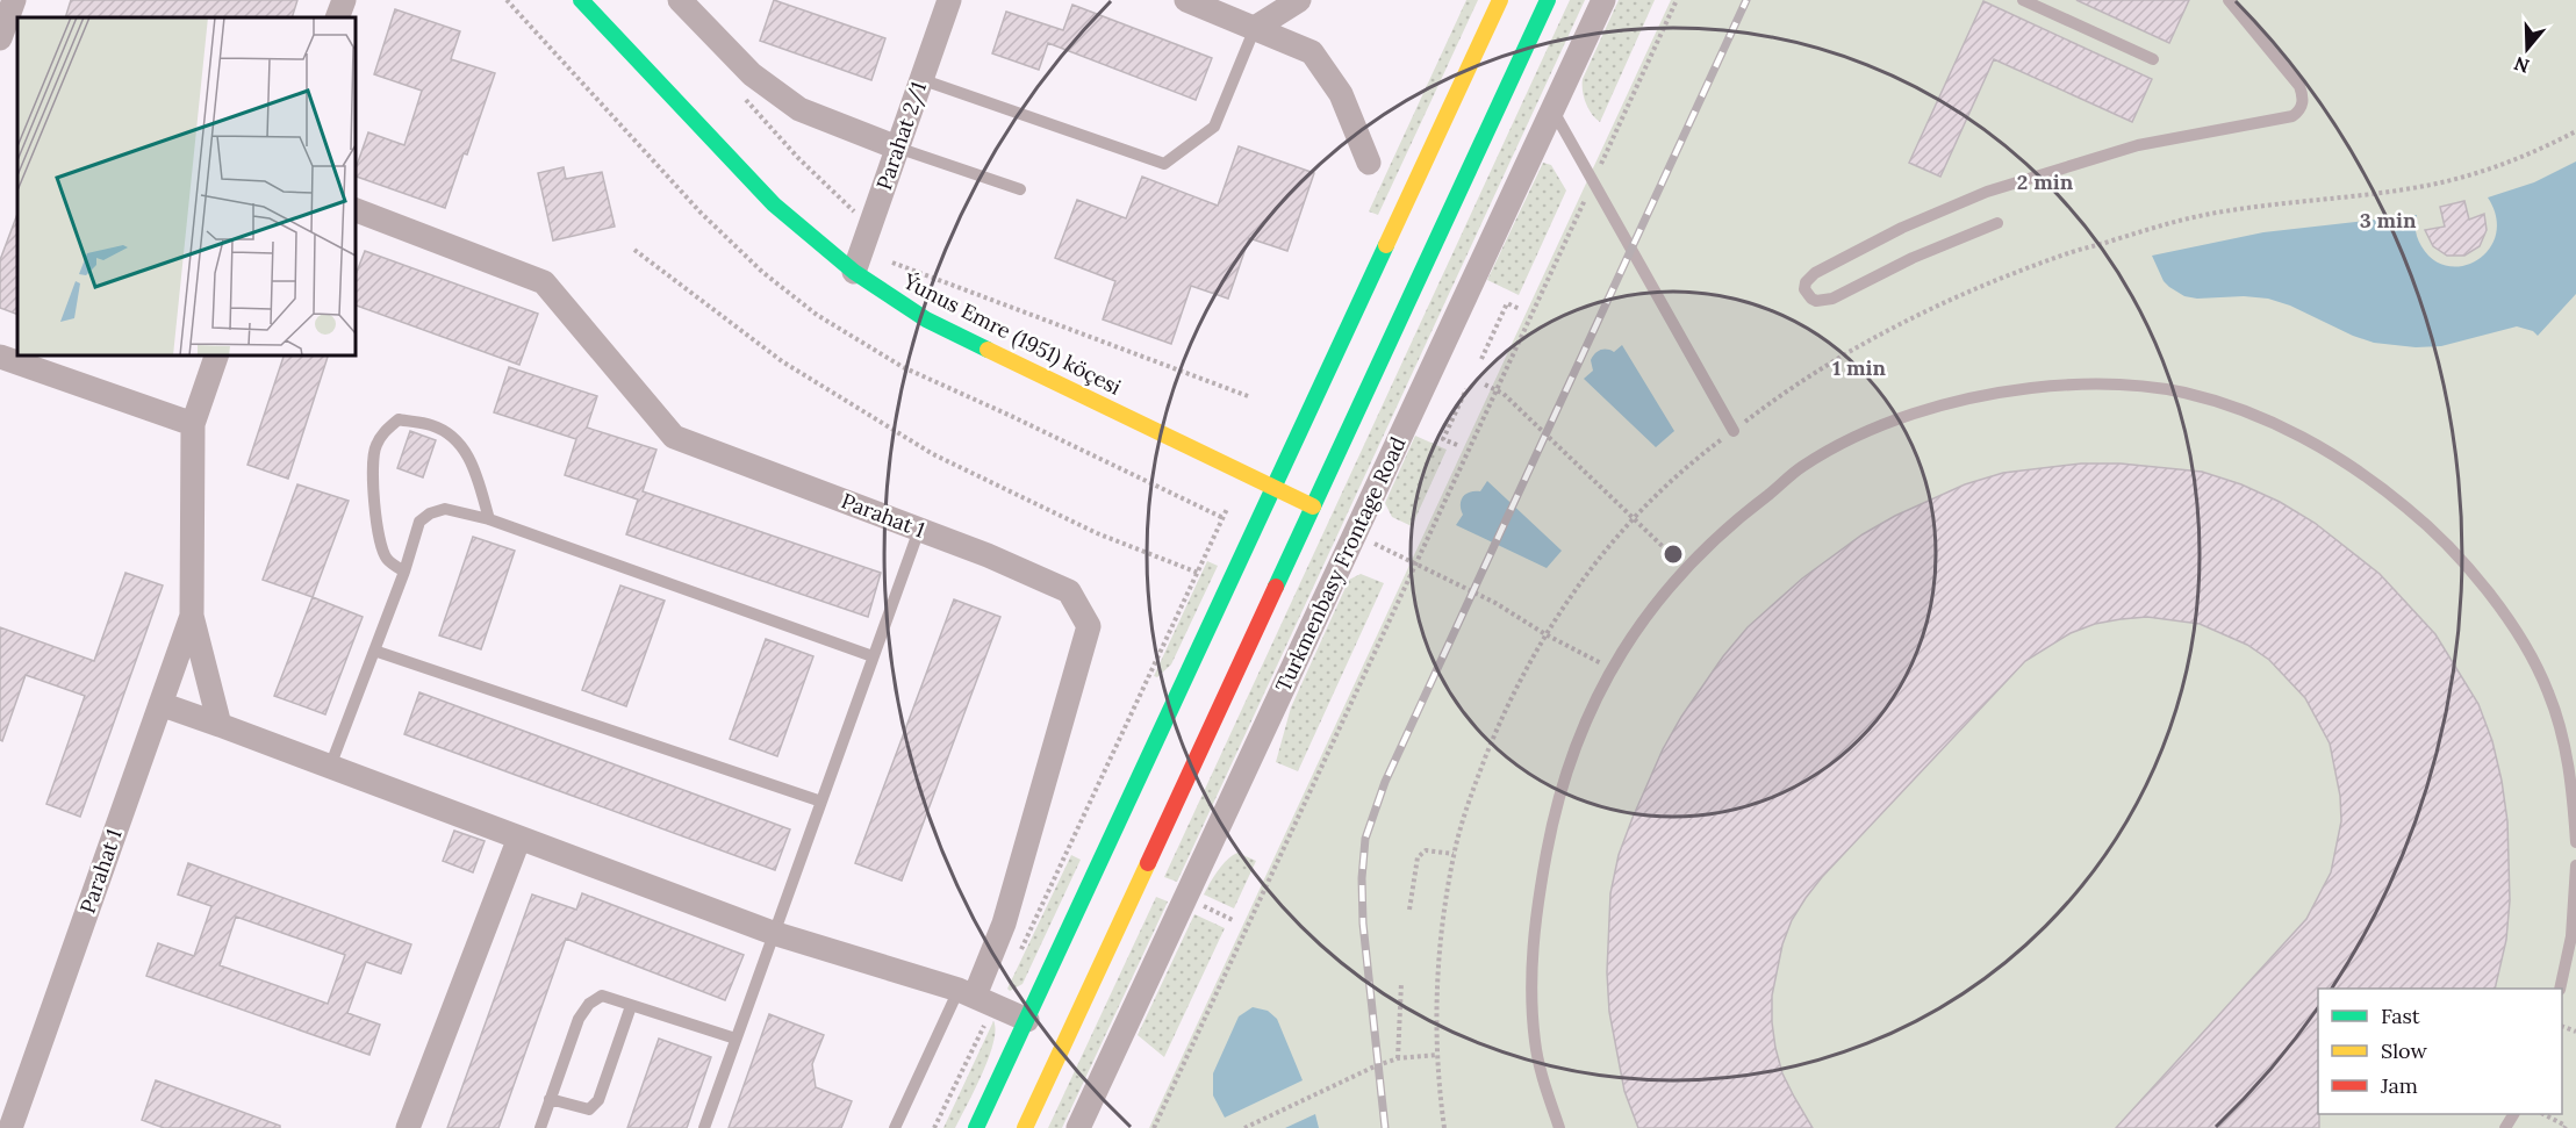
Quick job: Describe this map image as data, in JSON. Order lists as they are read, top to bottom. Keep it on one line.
{"streets":{"main road":["Ýunus Emre (1951) köçesi"],"street":["Parahat 2/1","Parahat 1","Turkmenbasy Frontage Road"]},"crossings":[["Parahat 2/1","Ýunus Emre (1951) köçesi"]],"legend":["Fast","Slow","Jam"],"north":"bottom","rings":["2 min","3 min","1 min"]}
